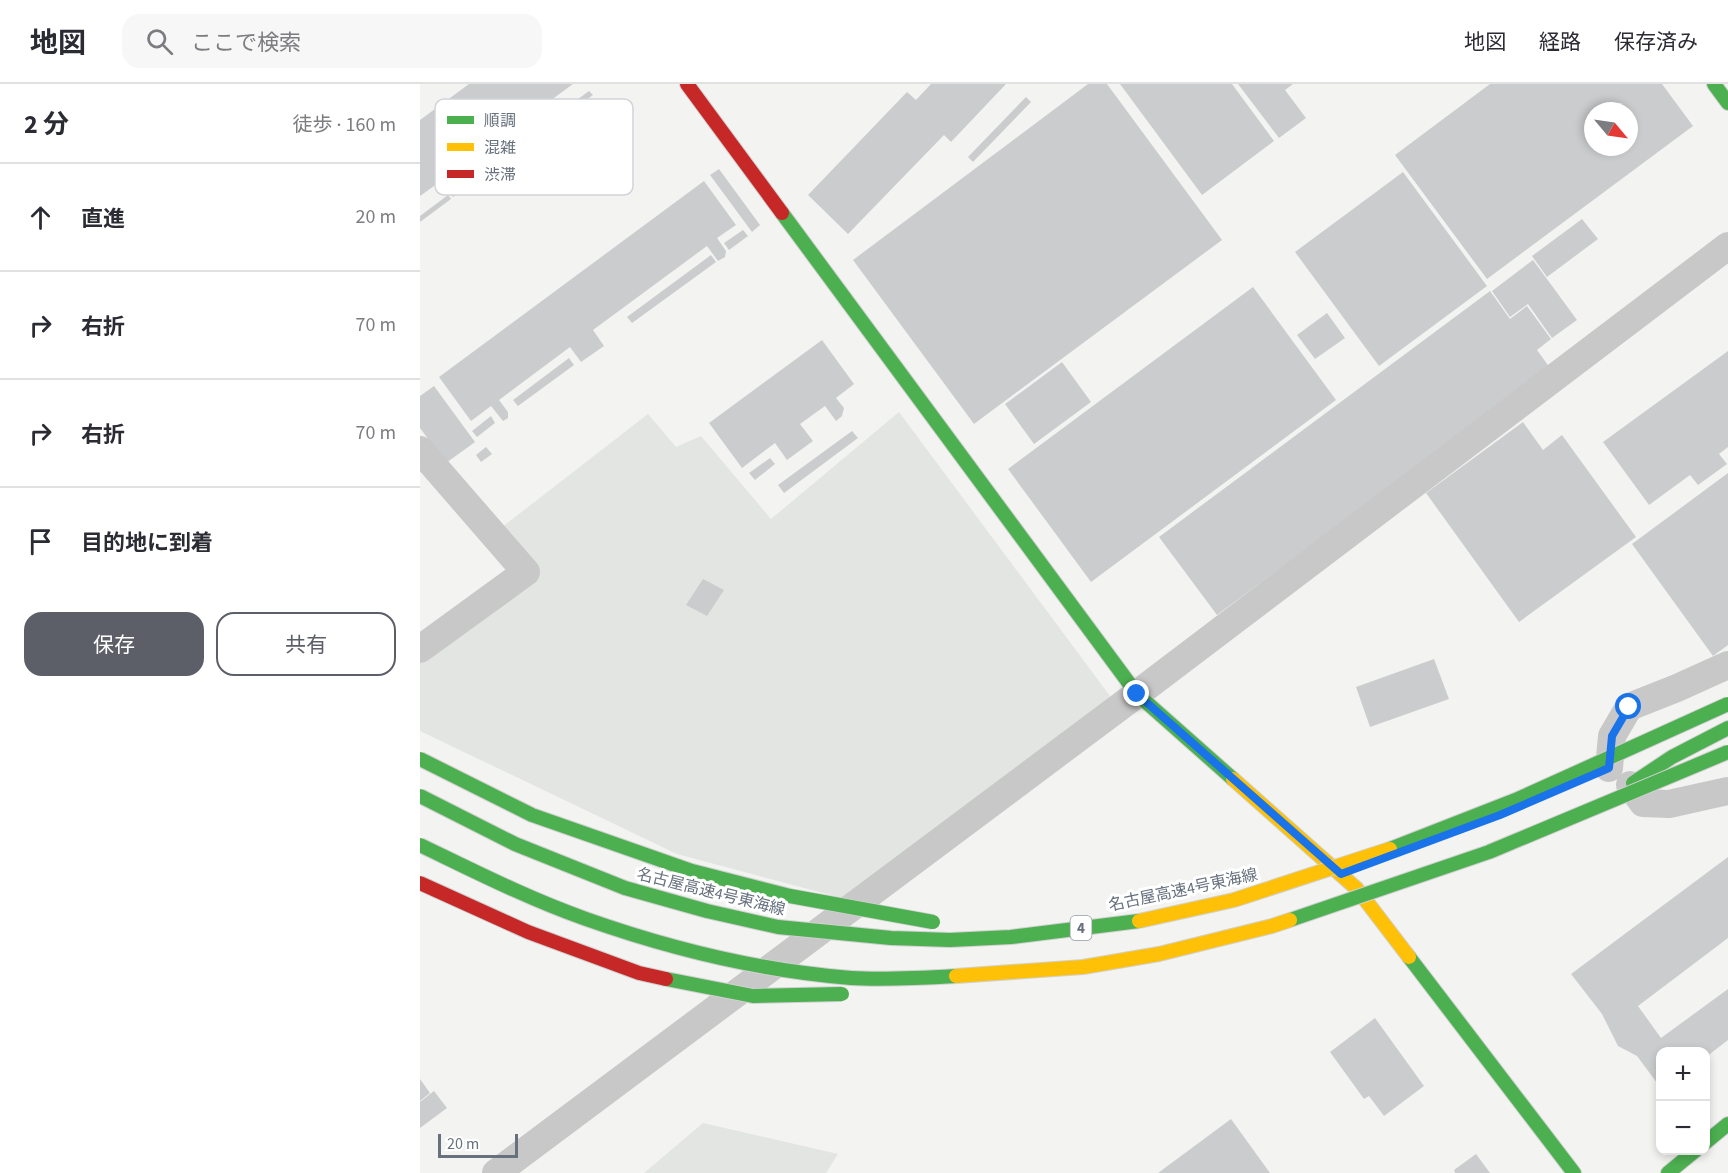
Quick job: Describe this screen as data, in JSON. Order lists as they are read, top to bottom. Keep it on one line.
{"streets":{"main road":["名古屋高速4号東海線","4"]},"legend":["順調","混雑","渋滞"],"scale_bar":"20 m","north":"bottom right","page":{"header":"地図","search":"ここで検索","nav":["地図","経路","保存済み"],"heading":["2 分","徒歩 · 160 m"],"list":[["直進","20 m"],["右折","70 m"],["右折","70 m"],"目的地に到着"],"buttons":["保存","共有"],"map_buttons":["+","−"],"scale":"20 m"}}
